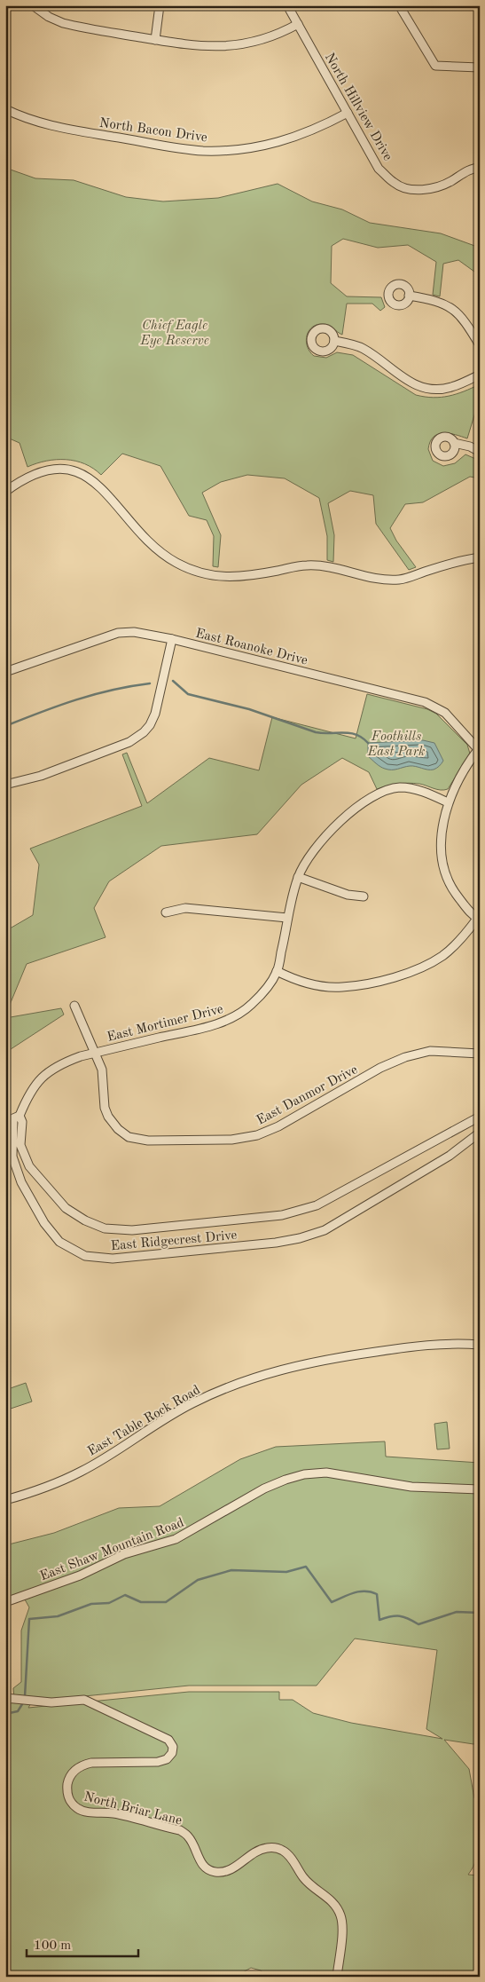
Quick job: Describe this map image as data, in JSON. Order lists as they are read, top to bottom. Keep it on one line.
{"streets":{"street":["North Hillview Drive","North Bacon Drive","East Roanoke Drive","East Mortimer Drive","East Danmor Drive","East Ridgecrest Drive","East Table Rock Road","East Shaw Mountain Road","North Briar Lane"]},"crossings":[["North Hillview Drive","North Bacon Drive"],["East Mortimer Drive","East Danmor Drive"],["East Mortimer Drive","East Ridgecrest Drive"]],"parks":["Chief Eagle Eye Reserve","Foothills East Park"],"scale_bar":"100 m"}
